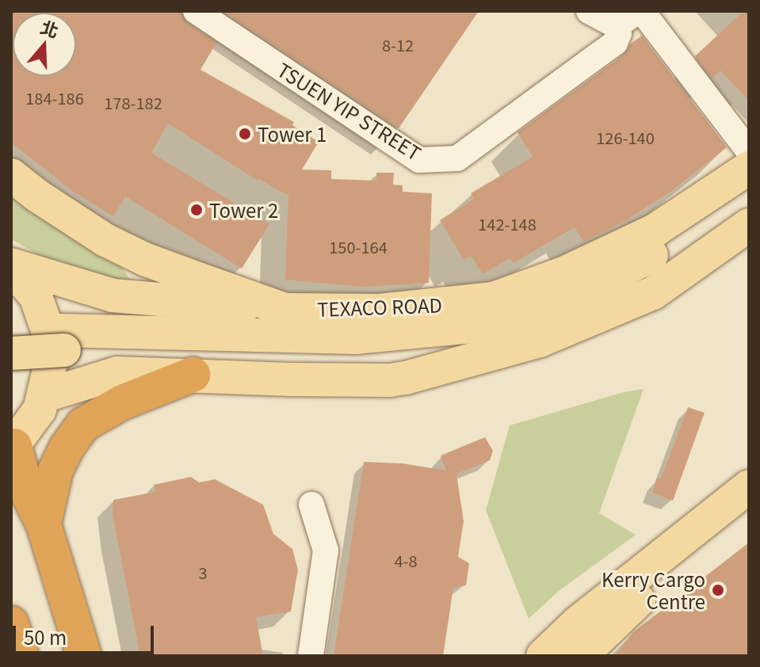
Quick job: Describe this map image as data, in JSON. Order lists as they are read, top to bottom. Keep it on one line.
{"streets":{"main road":["TEXACO ROAD"],"street":["TSUEN YIP STREET"]},"places":["Tower 1","Tower 2","Kerry Cargo Centre"],"house_numbers":["8-12","184-186","178-182","126-140","142-148","150-164","4-8","3"],"scale_bar":"50 m","north":"top"}
